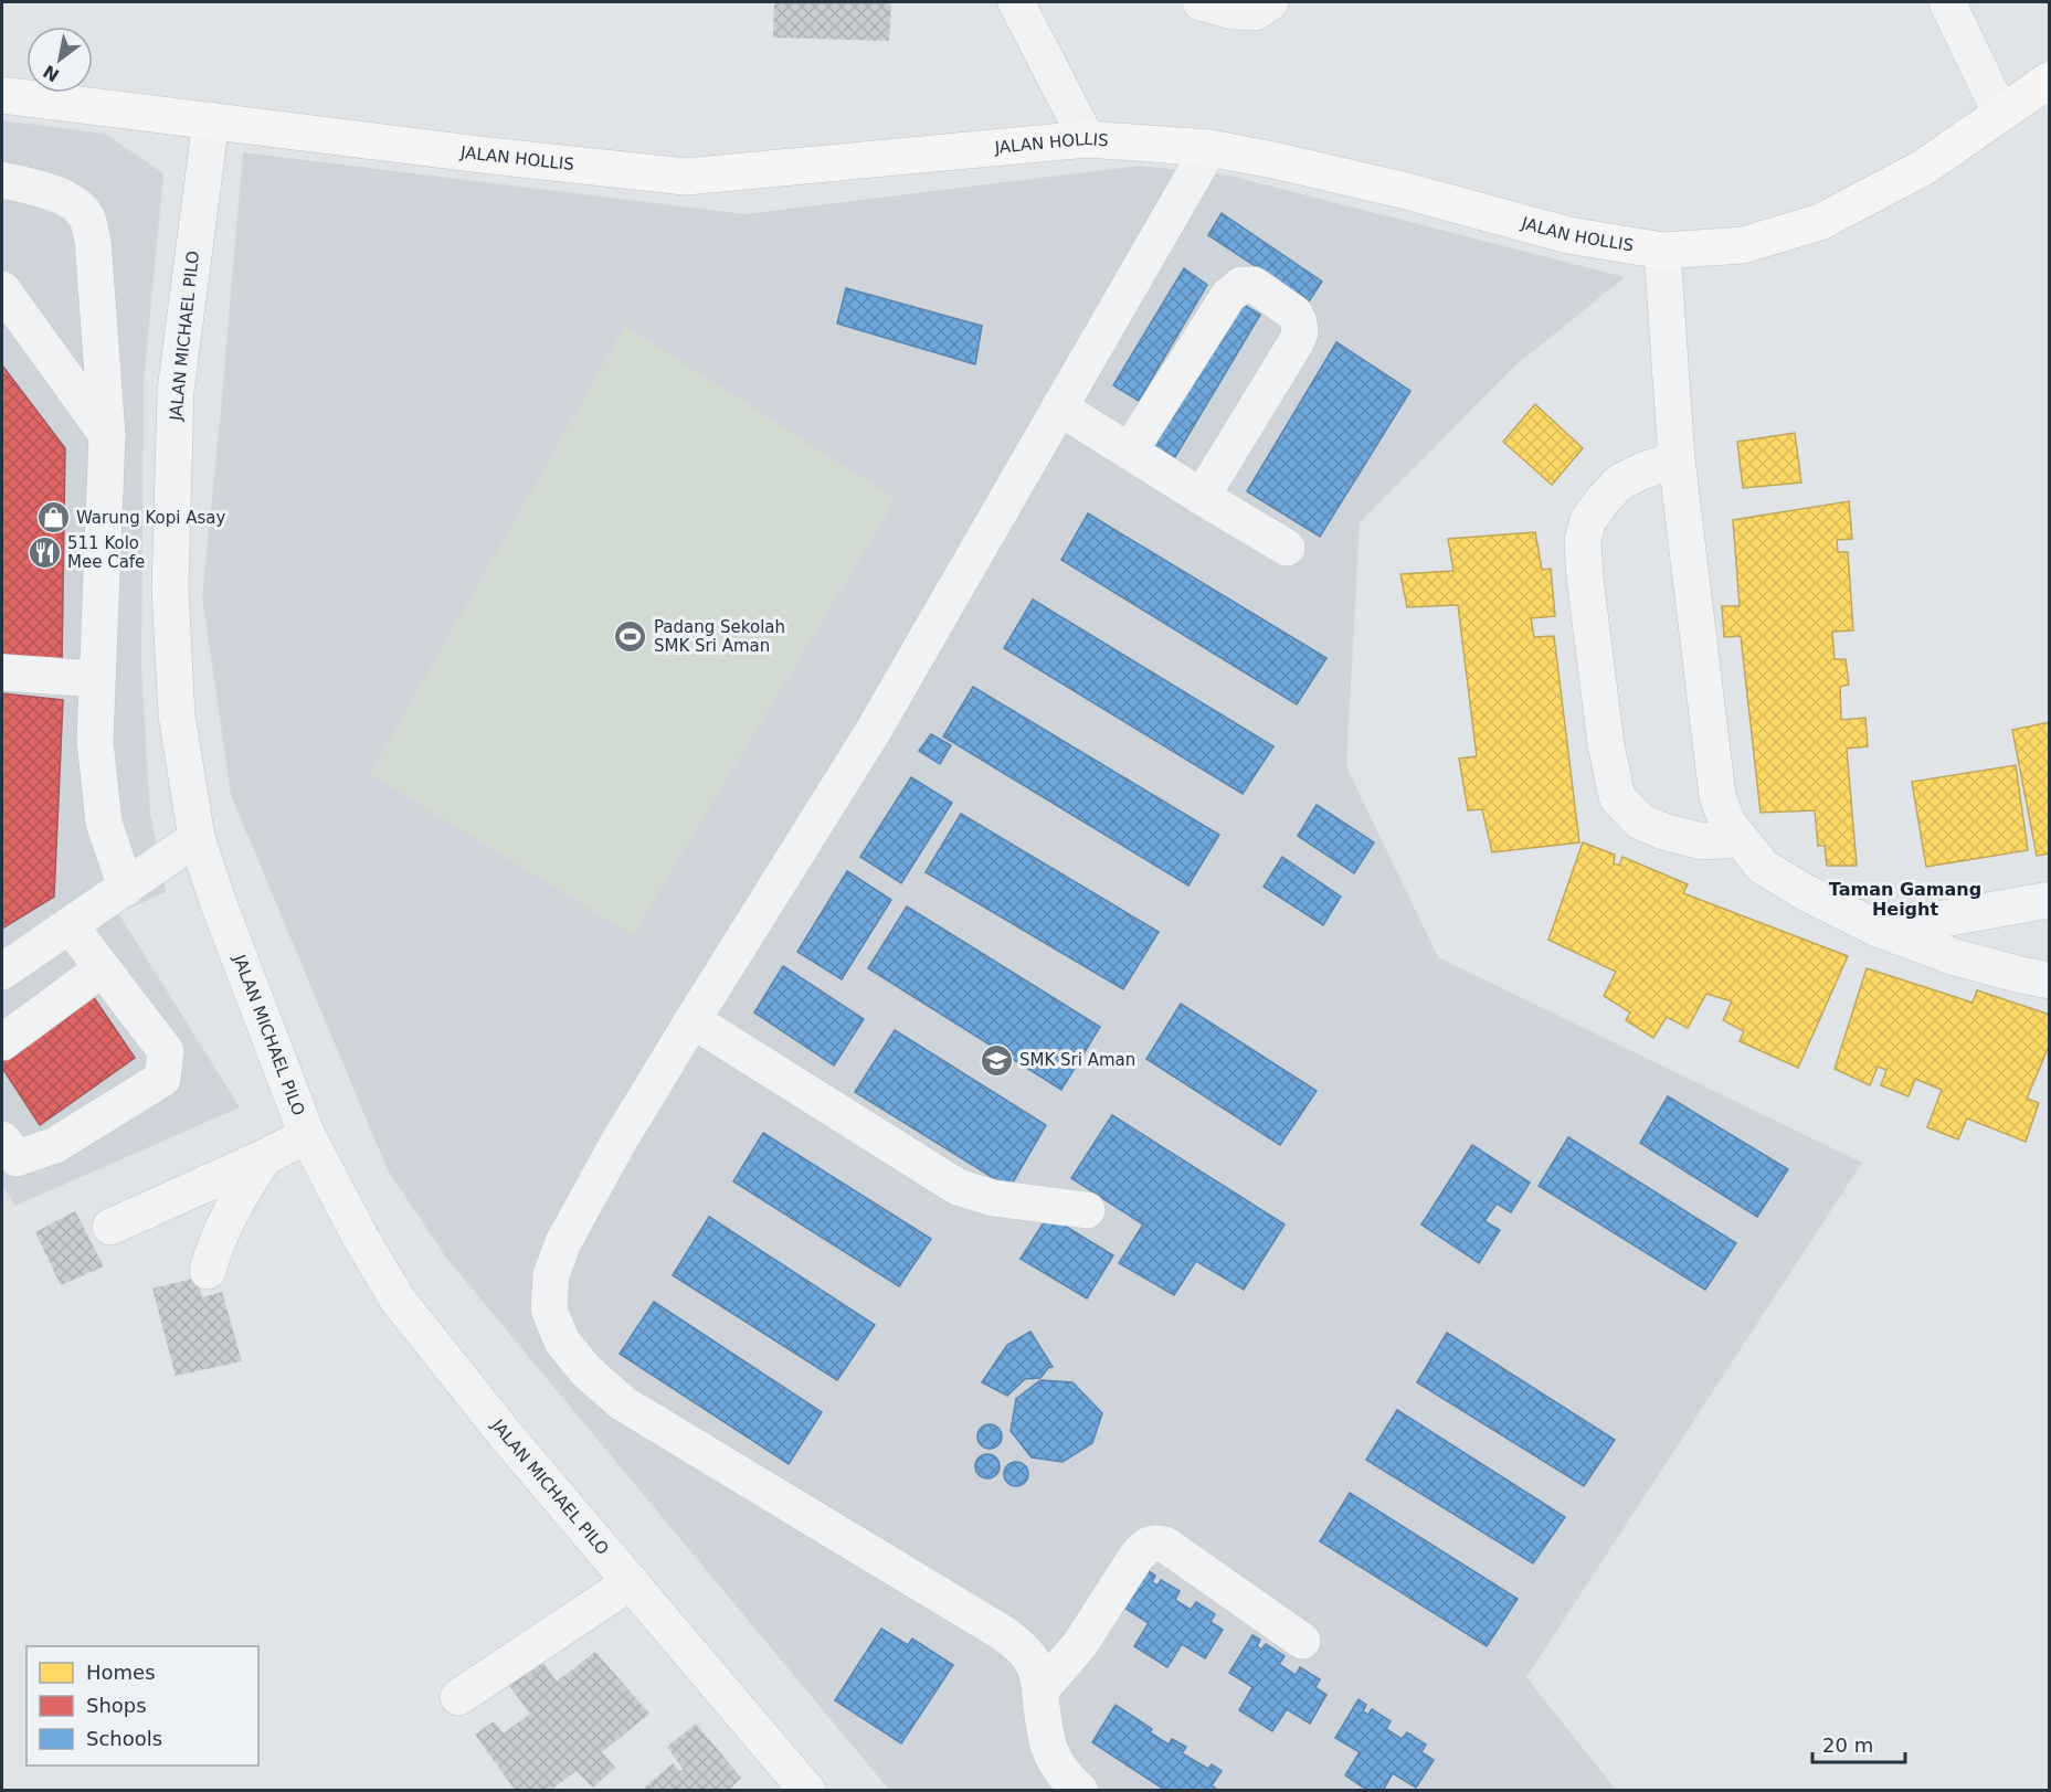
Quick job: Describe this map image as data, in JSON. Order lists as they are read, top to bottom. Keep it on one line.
{"streets":{"main road":["JALAN HOLLIS"],"street":["JALAN MICHAEL PILO"]},"crossings":[["JALAN HOLLIS","JALAN MICHAEL PILO"]],"districts":["Taman Gamang Height"],"places":{"shop":["Warung Kopi Asay"],"restaurant":["511 Kolo Mee Cafe"],"sports":["Padang Sekolah SMK Sri Aman"],"school or university":["SMK Sri Aman"]},"legend":["Homes","Shops","Schools"],"scale_bar":"20 m","north":"bottom left"}
